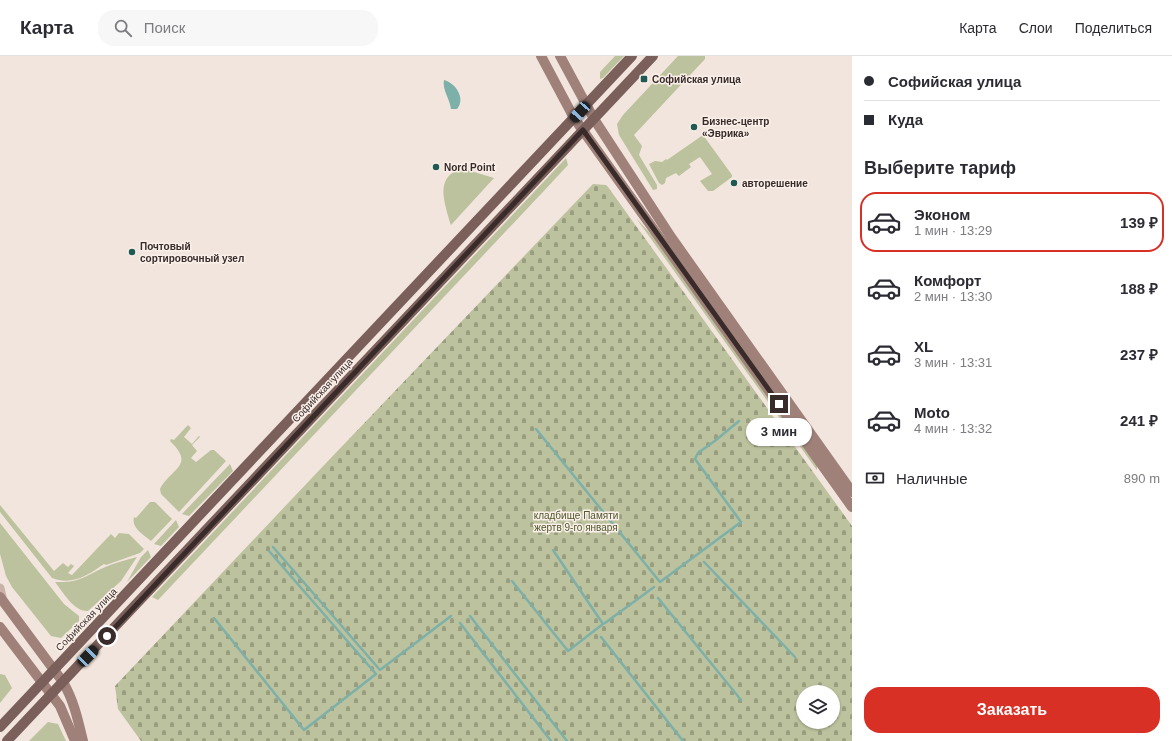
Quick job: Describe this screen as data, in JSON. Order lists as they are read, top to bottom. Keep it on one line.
{"streets":{"main road":["Софийская улица"]},"parks":["кладбище Памяти жертв 9-го января"],"places":{"transit":["Софийская улица"],"other":["Бизнес-центр «Эврика»","Nord Point","авторешение","Почтовый сортировочный узел"]},"page":{"header":"Карта","search":"Поиск","nav":["Карта","Слои","Поделиться"],"banner":["Софийская улица","Куда"],"heading":"Выберите тариф","list":[{"name":"Эконом","note":"1 мин · 13:29","value":"139 ₽"},{"name":"Комфорт","note":"2 мин · 13:30","value":"188 ₽"},{"name":"XL","note":"3 мин · 13:31","value":"237 ₽"},{"name":"Moto","note":"4 мин · 13:32","value":"241 ₽"}],"bubble":"3 мин","pay":["Наличные","890 m"],"buttons":"Заказать"}}
